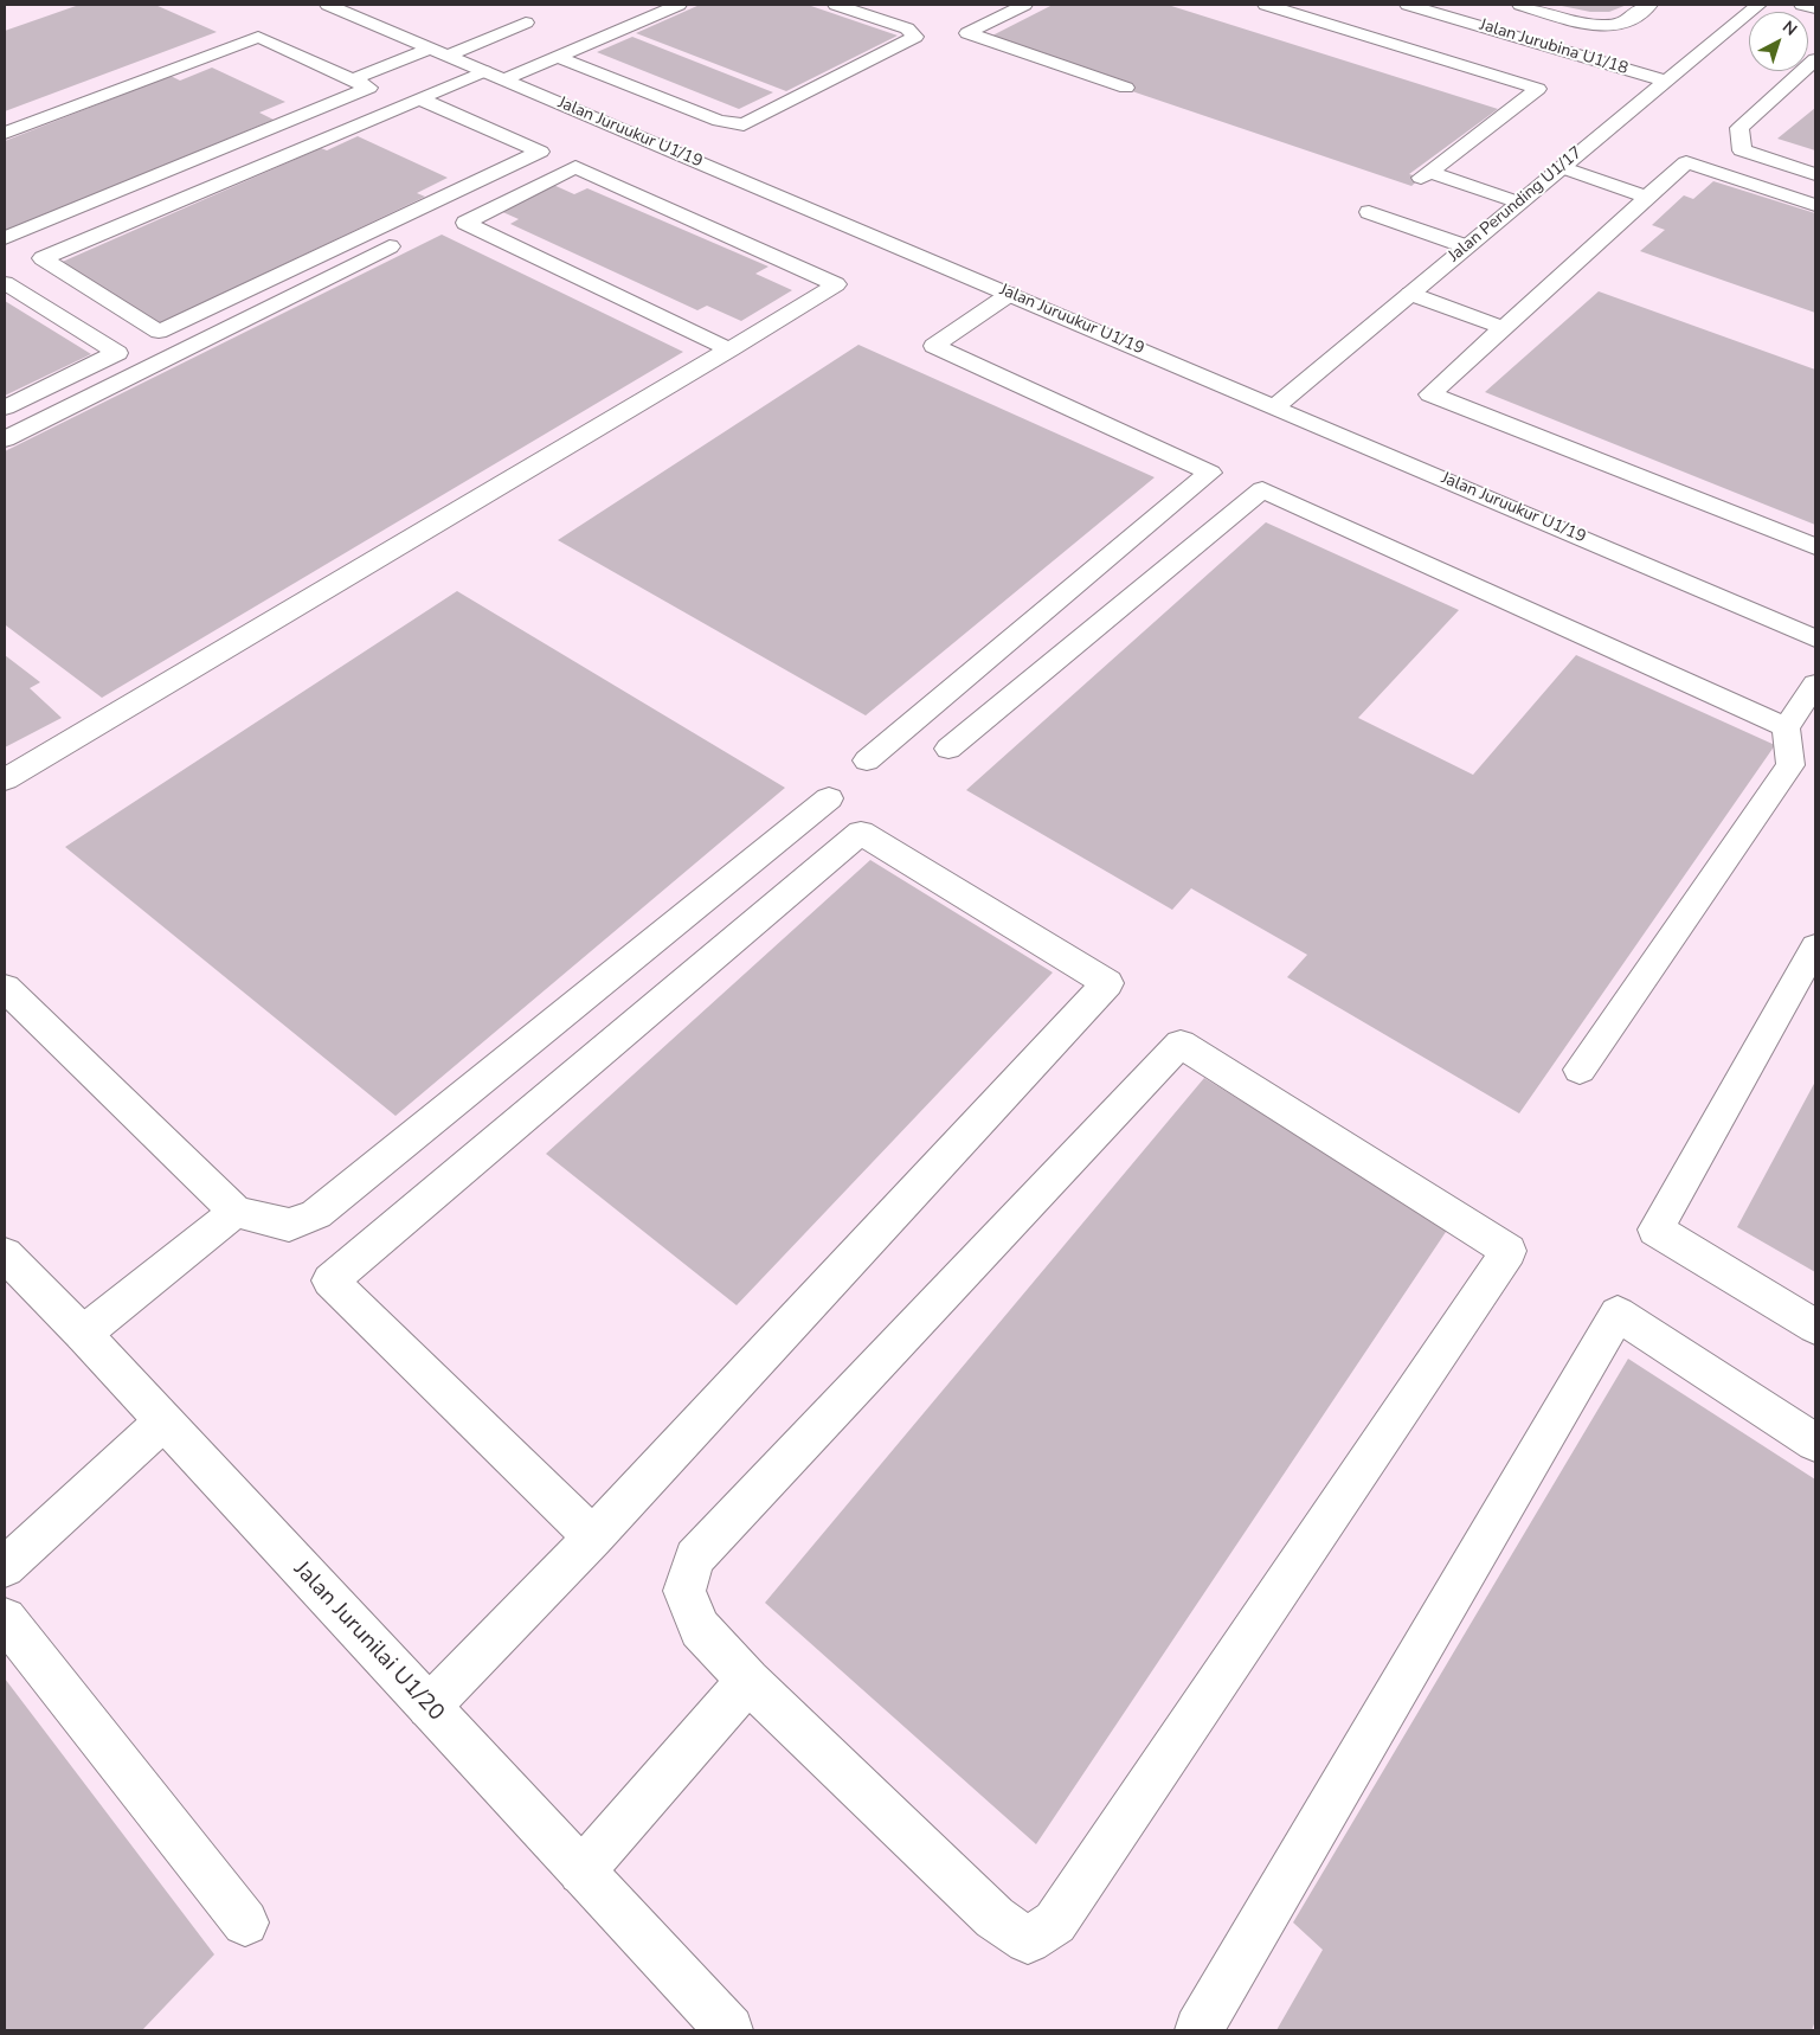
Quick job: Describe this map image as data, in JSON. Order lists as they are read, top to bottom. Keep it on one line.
{"streets":{"street":["Jalan Jurubina U1/18","Jalan Juruukur U1/19","Jalan Perunding U1/17","Jalan Jurunilai U1/20"]},"crossings":[["Jalan Jurubina U1/18","Jalan Perunding U1/17"],["Jalan Juruukur U1/19","Jalan Perunding U1/17"]],"north":"top right"}
